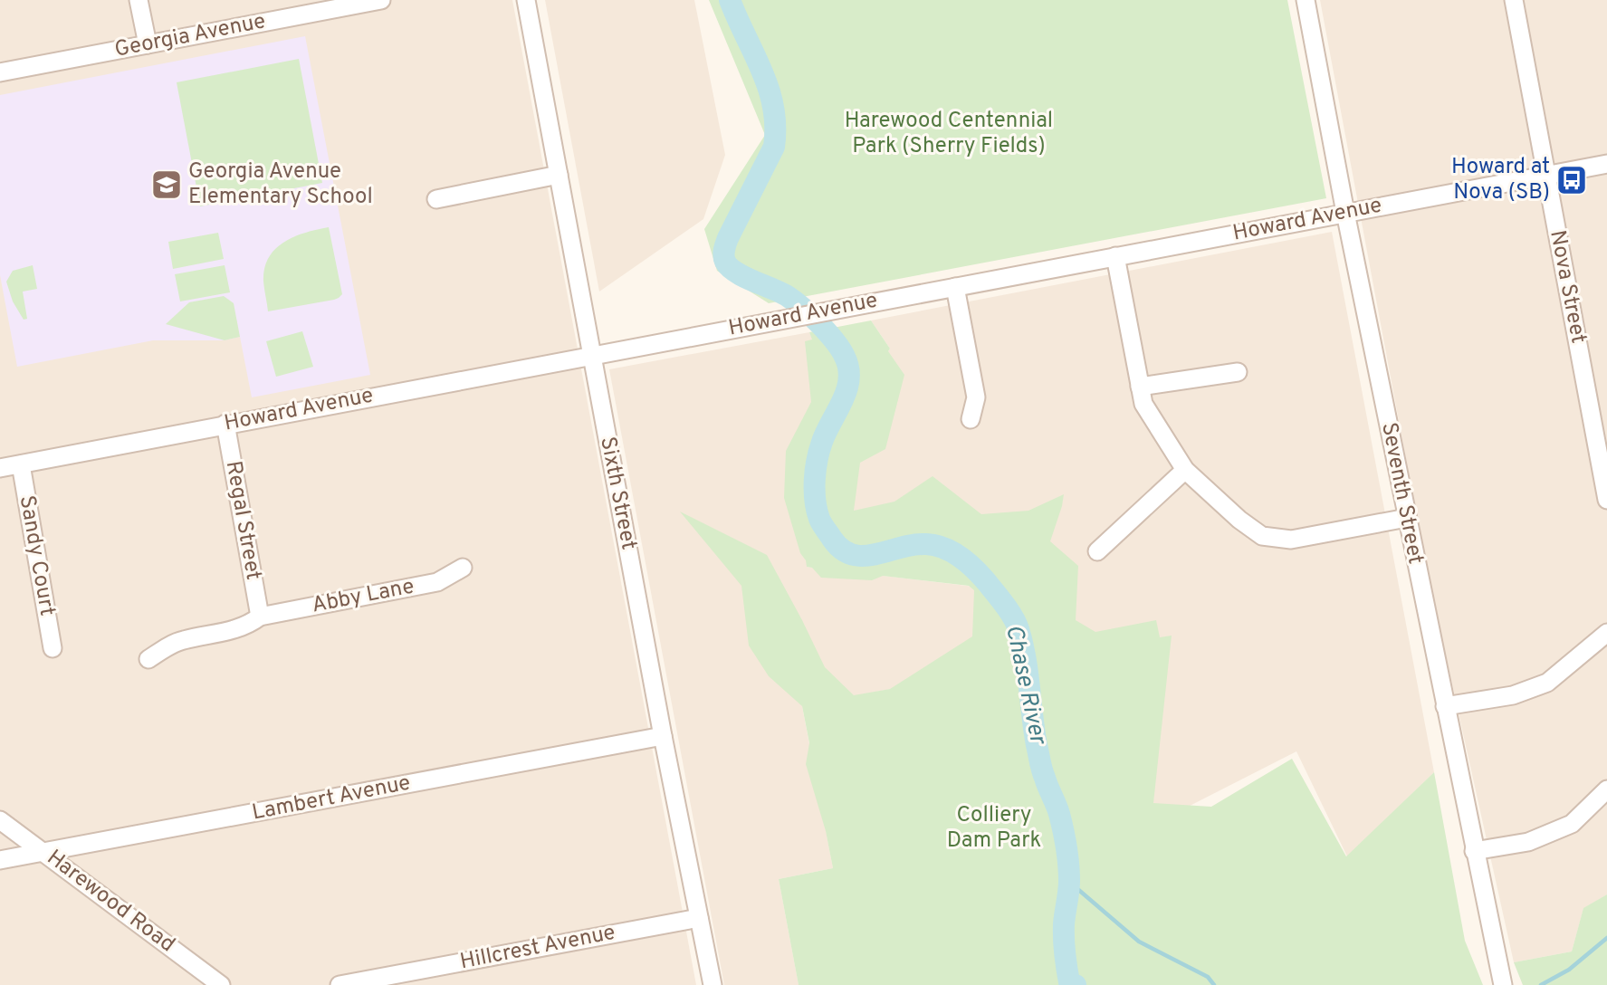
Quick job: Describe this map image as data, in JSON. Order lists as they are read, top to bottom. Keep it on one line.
{"streets":{"street":["Georgia Avenue","Howard Avenue","Nova Street","Sixth Street","Seventh Street","Regal Street","Sandy Court","Abby Lane","Lambert Avenue","Harewood Road","Hillcrest Avenue"]},"crossings":[["Howard Avenue","Nova Street"],["Howard Avenue","Sixth Street"],["Howard Avenue","Seventh Street"],["Howard Avenue","Regal Street"],["Howard Avenue","Sandy Court"],["Sixth Street","Lambert Avenue"],["Sixth Street","Hillcrest Avenue"],["Regal Street","Abby Lane"],["Lambert Avenue","Harewood Road"]],"water":["Chase River"],"parks":["Harewood Centennial Park (Sherry Fields)","Colliery Dam Park"],"places":{"bus stop":["Howard at Nova (SB)"],"school or university":["Georgia Avenue Elementary School"]}}
